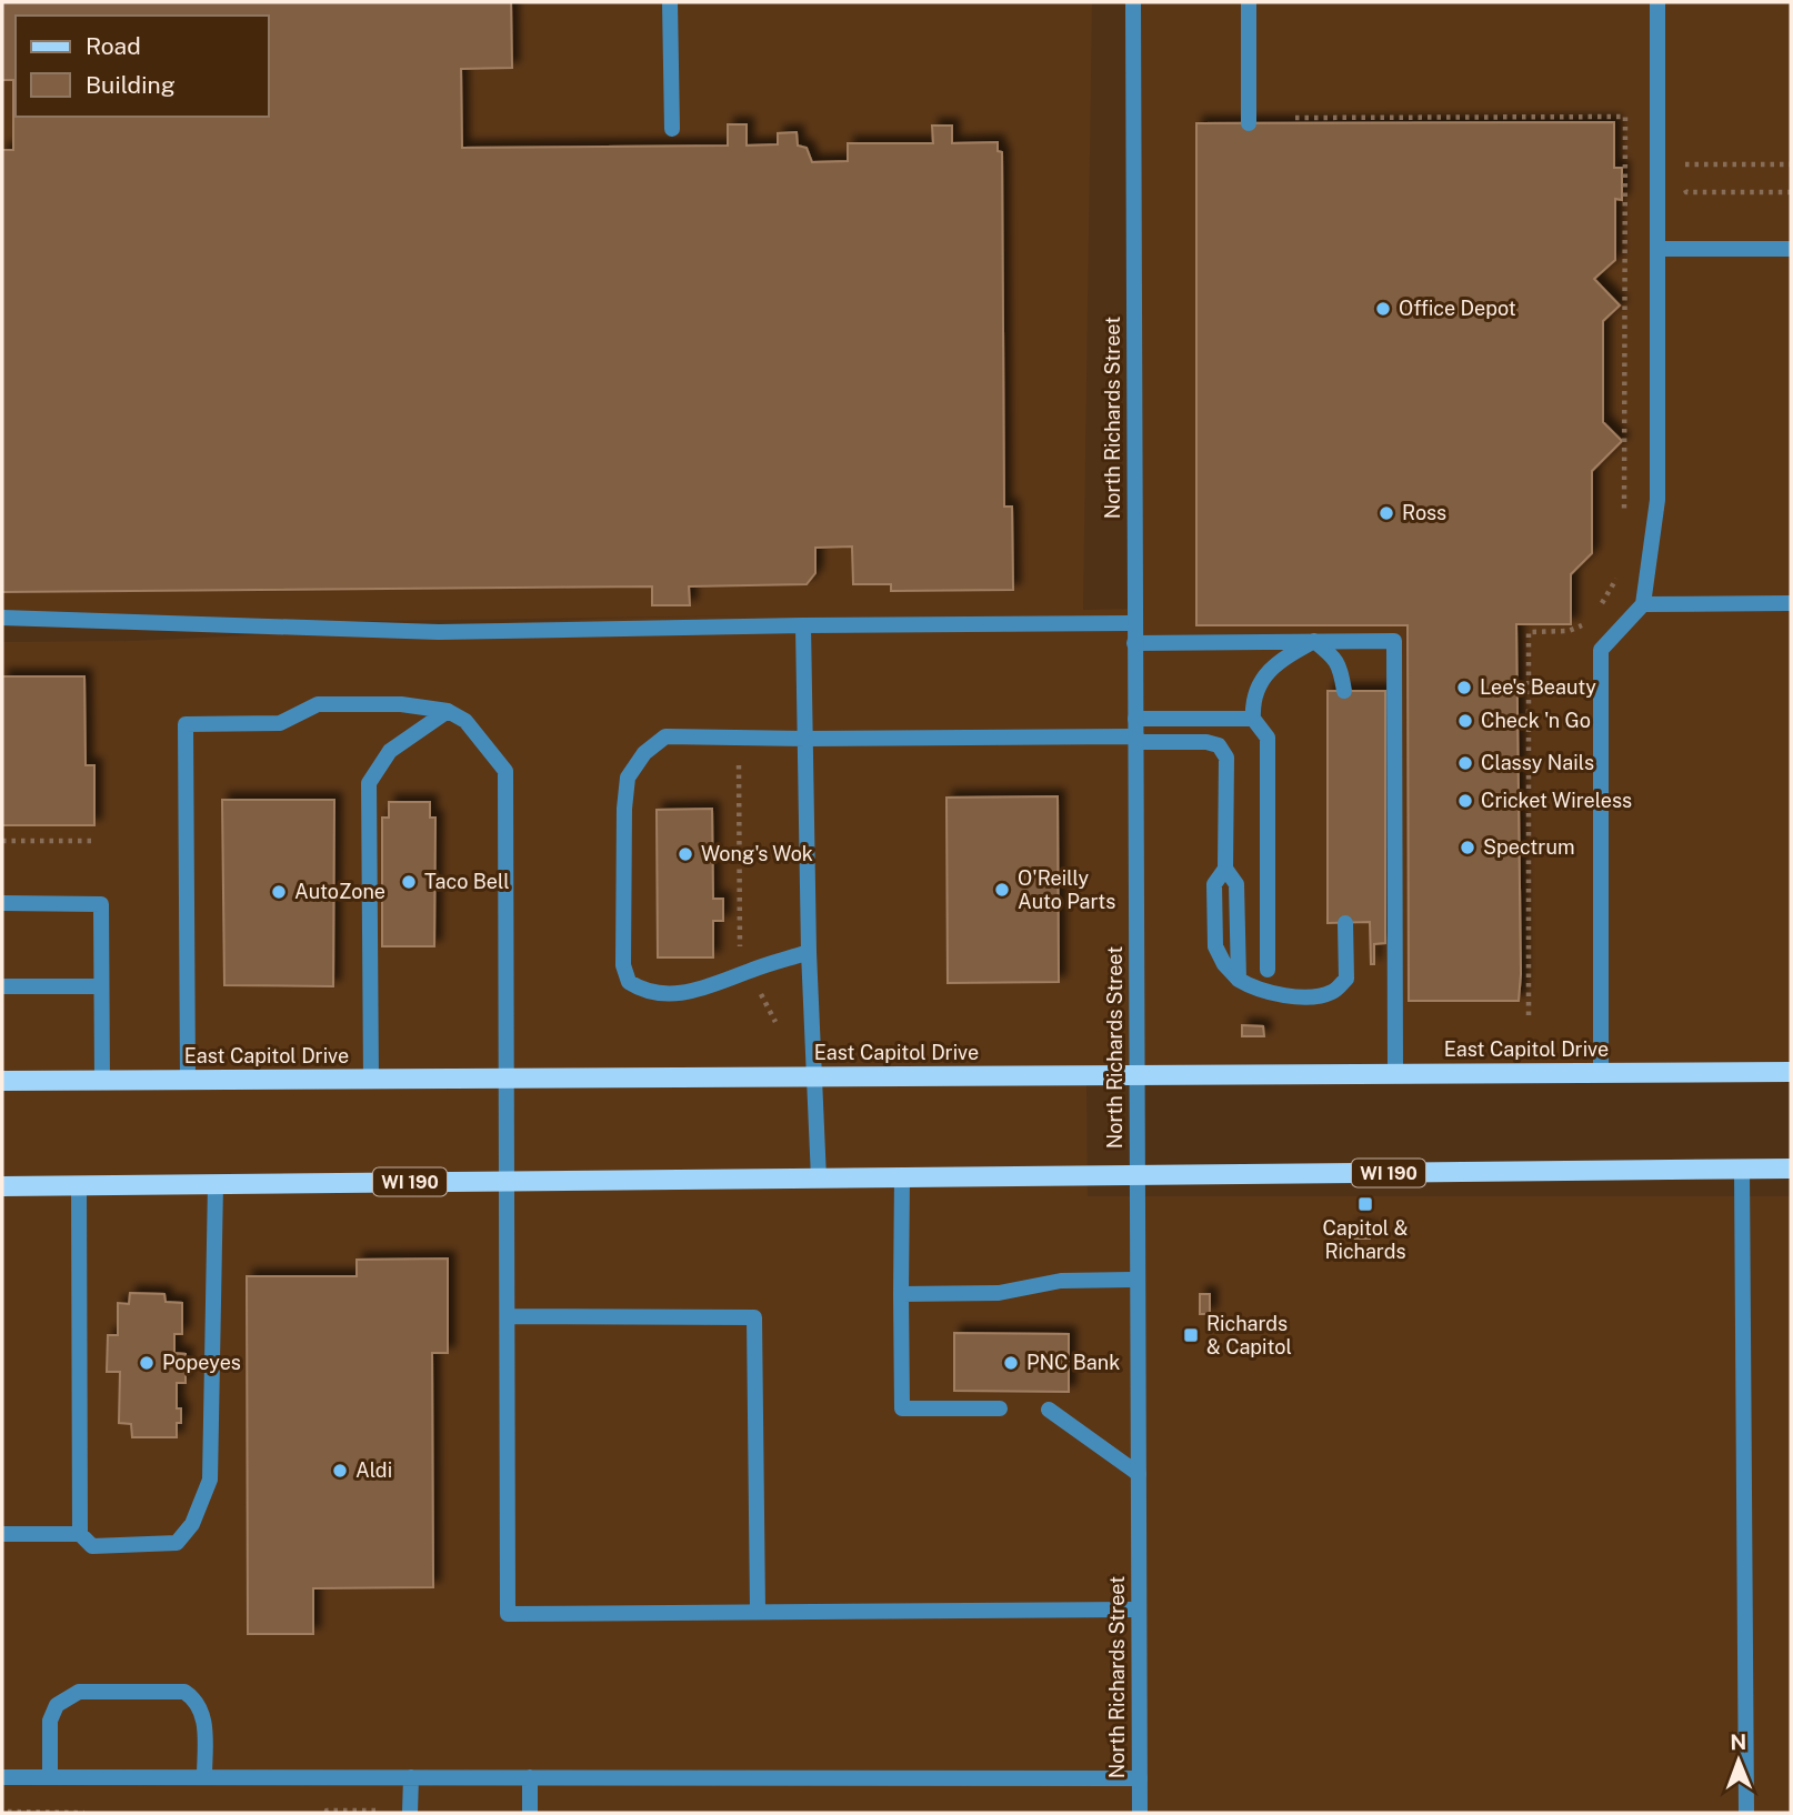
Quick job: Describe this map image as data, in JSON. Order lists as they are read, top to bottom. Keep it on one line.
{"streets":{"main road":["East Capitol Drive","WI 190"],"street":["North Richards Street"]},"crossings":[["North Richards Street","East Capitol Drive"],["North Richards Street","WI 190"]],"places":{"other":["Office Depot","Ross","Lee's Beauty","Check 'n Go","Classy Nails","Cricket Wireless","Spectrum","Wong's Wok","Taco Bell","O'Reilly Auto Parts","AutoZone","Popeyes","PNC Bank","Aldi"],"transit":["Capitol & Richards","Richards & Capitol"]},"legend":["Road","Building"],"north":"top"}
